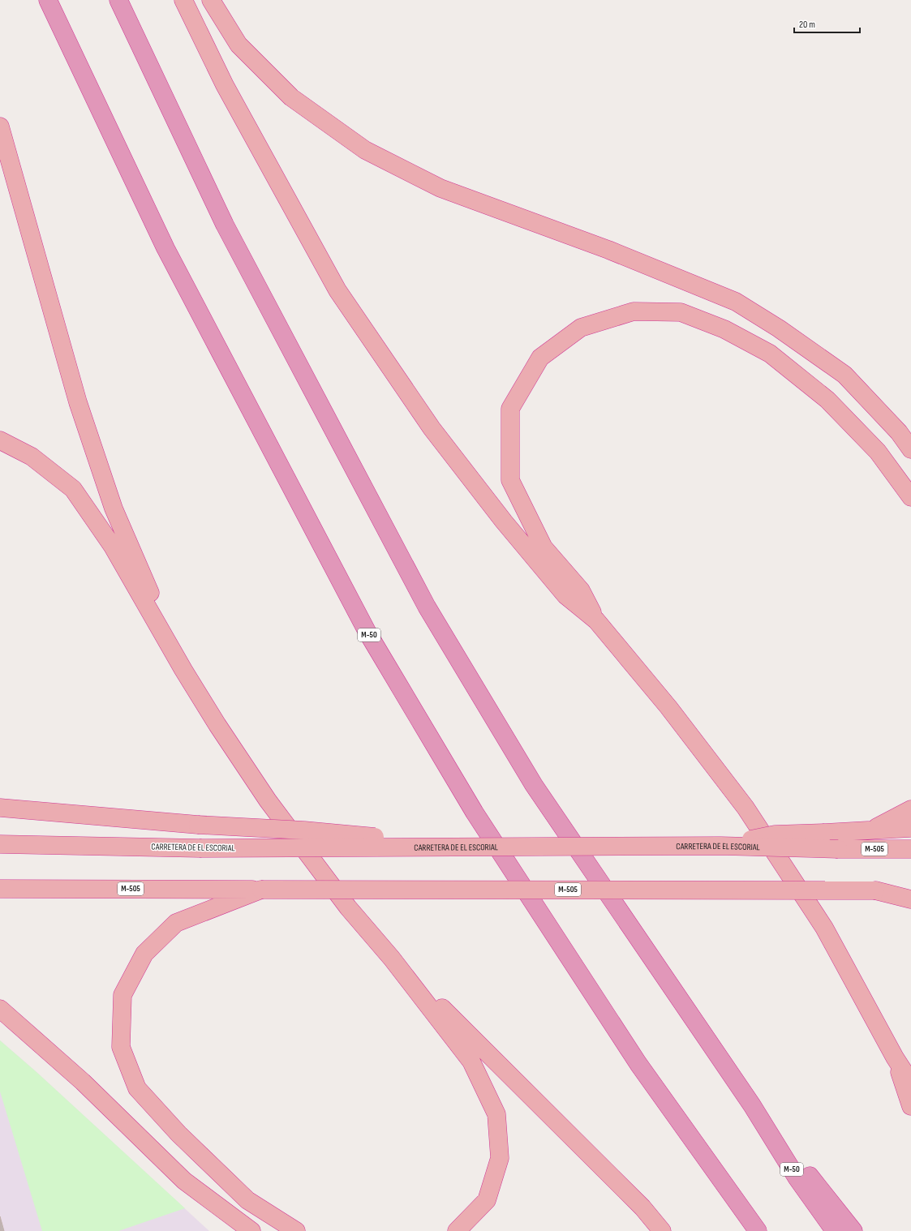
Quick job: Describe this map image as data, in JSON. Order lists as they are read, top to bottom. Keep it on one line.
{"streets":{"highway":["M-50","CARRETERA DE EL ESCORIAL","M-505"]},"scale_bar":"20 m"}
